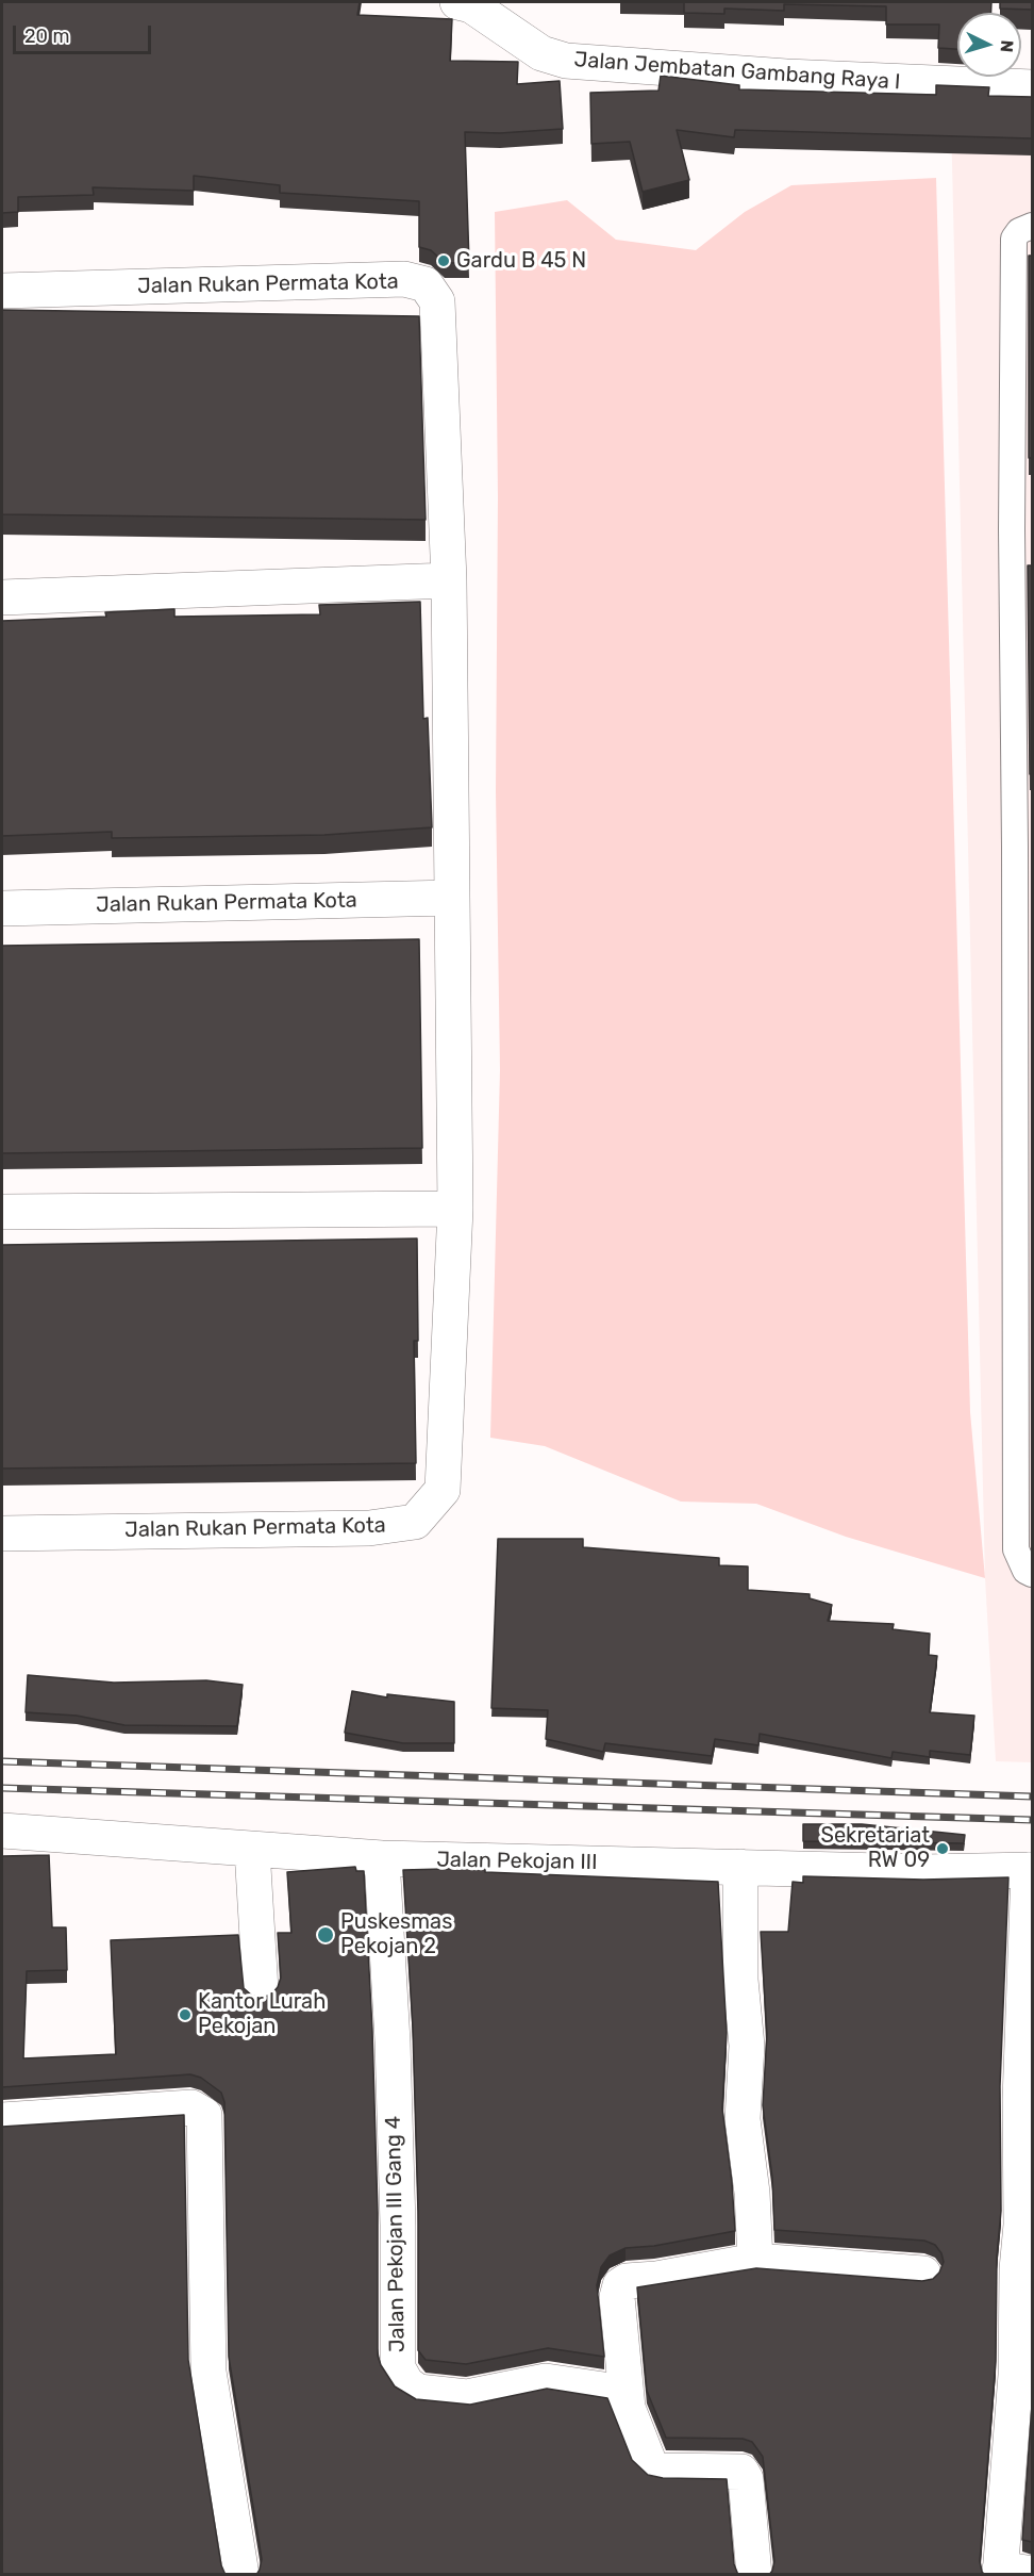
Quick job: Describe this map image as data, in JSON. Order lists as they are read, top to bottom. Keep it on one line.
{"streets":{"street":["Jalan Jembatan Gambang Raya I","Jalan Rukan Permata Kota","Jalan Pekojan III","Jalan Pekojan III Gang 4"]},"crossings":[["Jalan Pekojan III","Jalan Pekojan III Gang 4"]],"places":["Gardu B 45 N","Sekretariat RW 09","Puskesmas Pekojan 2","Kantor Lurah Pekojan"],"scale_bar":"20 m","north":"right"}
